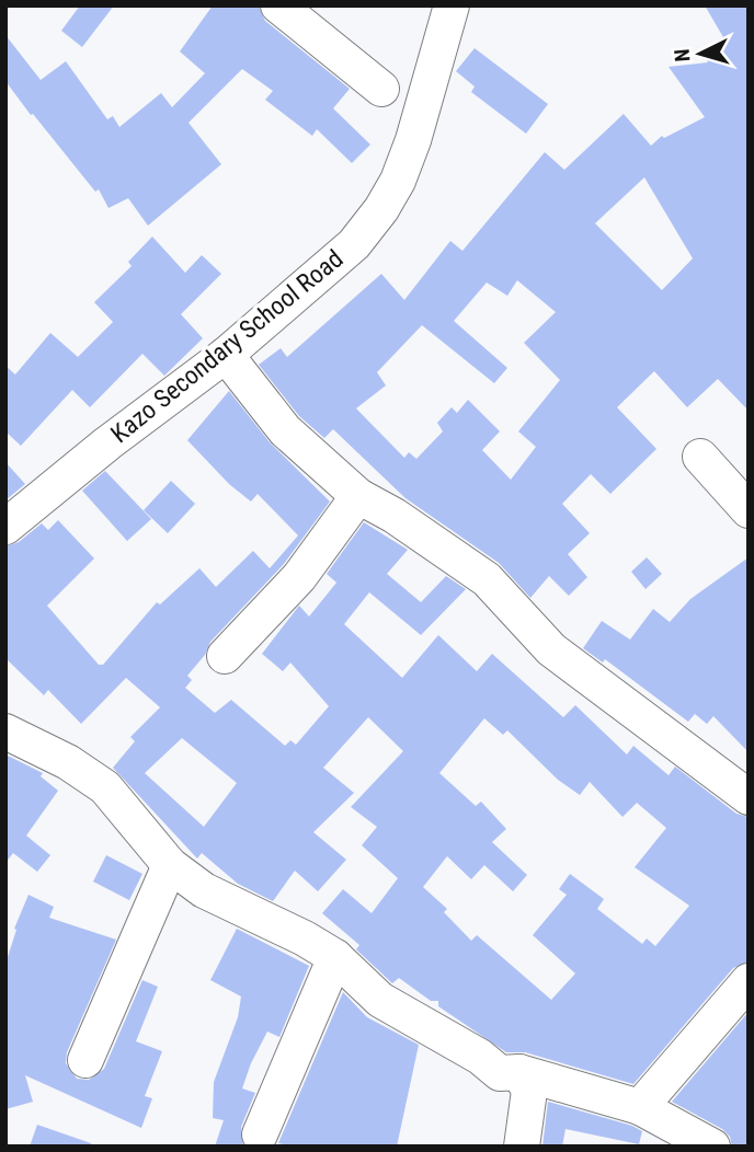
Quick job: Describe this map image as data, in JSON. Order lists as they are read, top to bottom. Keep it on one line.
{"streets":{"street":["Kazo Secondary School Road"]},"north":"left"}
